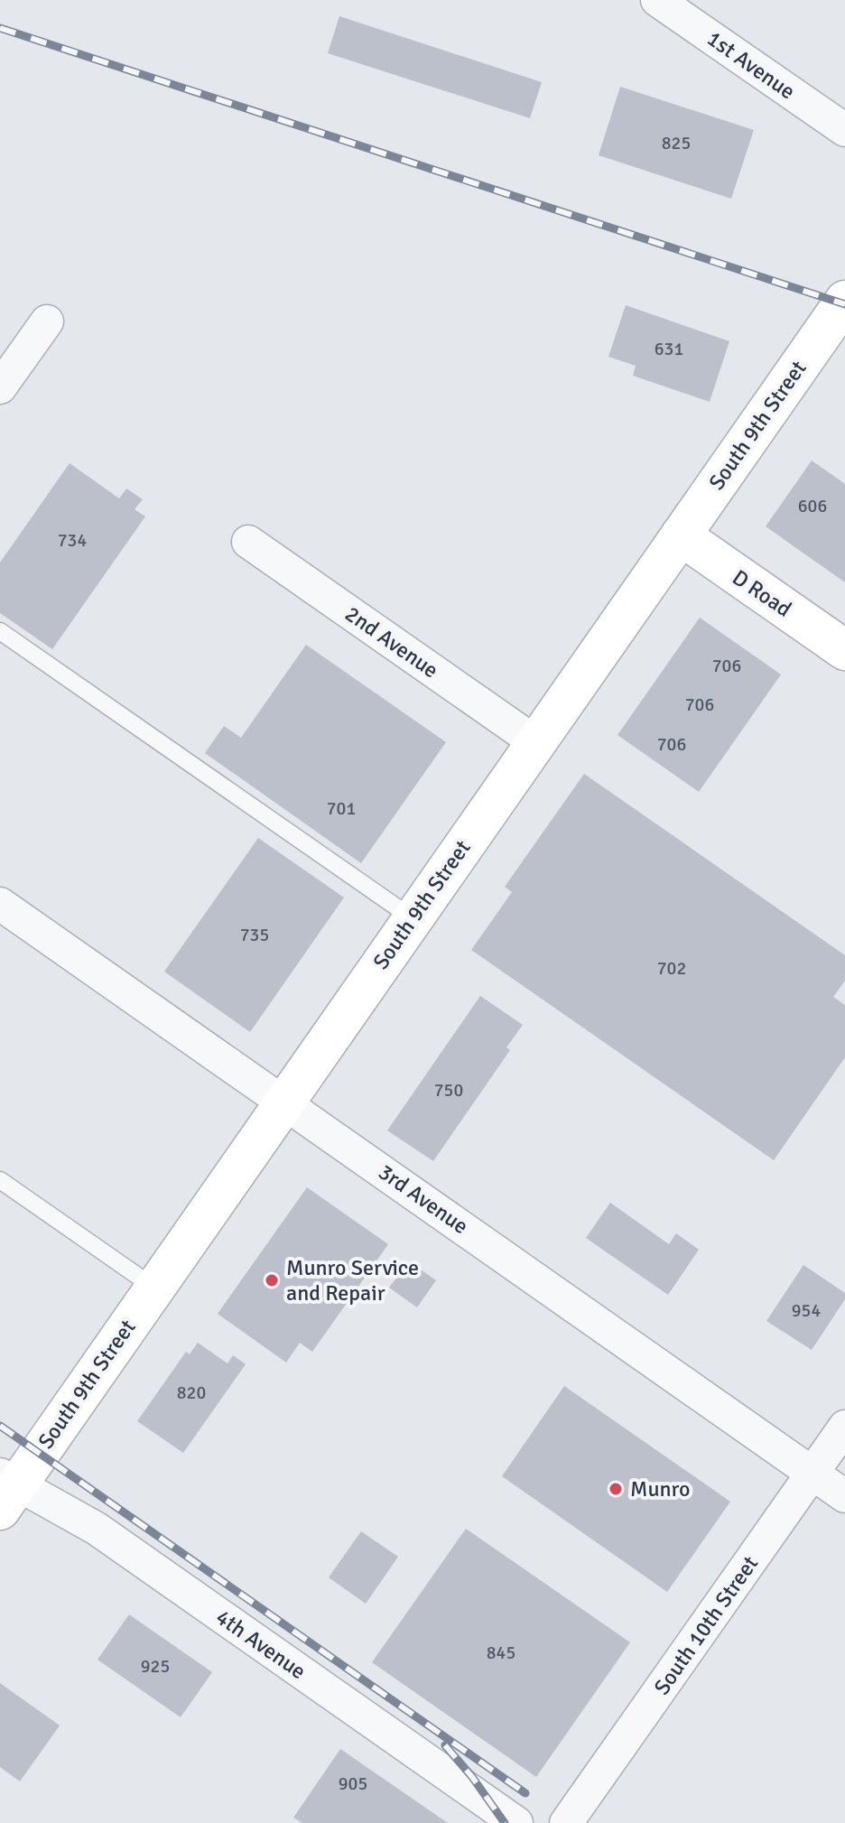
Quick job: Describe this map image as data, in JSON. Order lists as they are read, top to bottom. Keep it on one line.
{"streets":{"street":["1st Avenue","South 9th Street","D Road","2nd Avenue","3rd Avenue","South 10th Street","4th Avenue"]},"crossings":[["South 9th Street","D Road"],["South 9th Street","2nd Avenue"],["South 9th Street","3rd Avenue"],["South 9th Street","4th Avenue"],["3rd Avenue","South 10th Street"]],"places":["Munro Service and Repair","Munro"],"house_numbers":["825","631","606","734","706","706","706","701","735","702","750","954","820","845","925","905"]}
